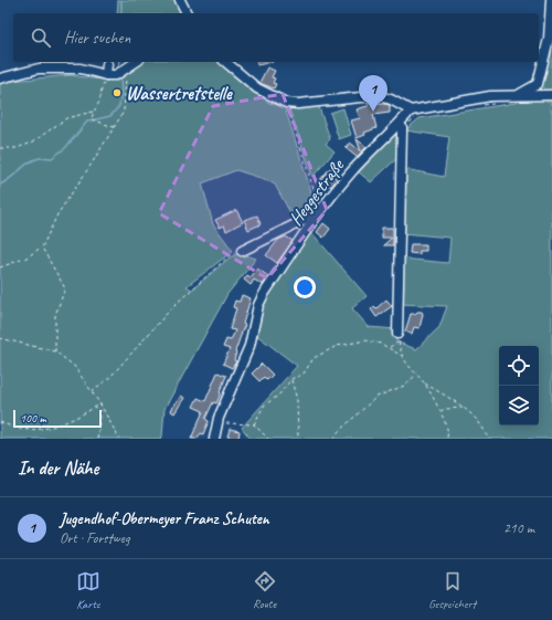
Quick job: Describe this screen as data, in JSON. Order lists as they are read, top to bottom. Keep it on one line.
{"streets":{"street":["Heggestraße"]},"places":["Wassertretstelle"],"scale_bar":"100 m","page":{"search":"Hier suchen","pins":"1","scale":"100 m","heading":"In der Nähe","list":[{"mark":"1","name":"Jugendhof-Obermeyer Franz Schuten","note":"Ort · Forstweg","value":"210 m"}],"nav":["Karte","Route","Gespeichert"]}}
